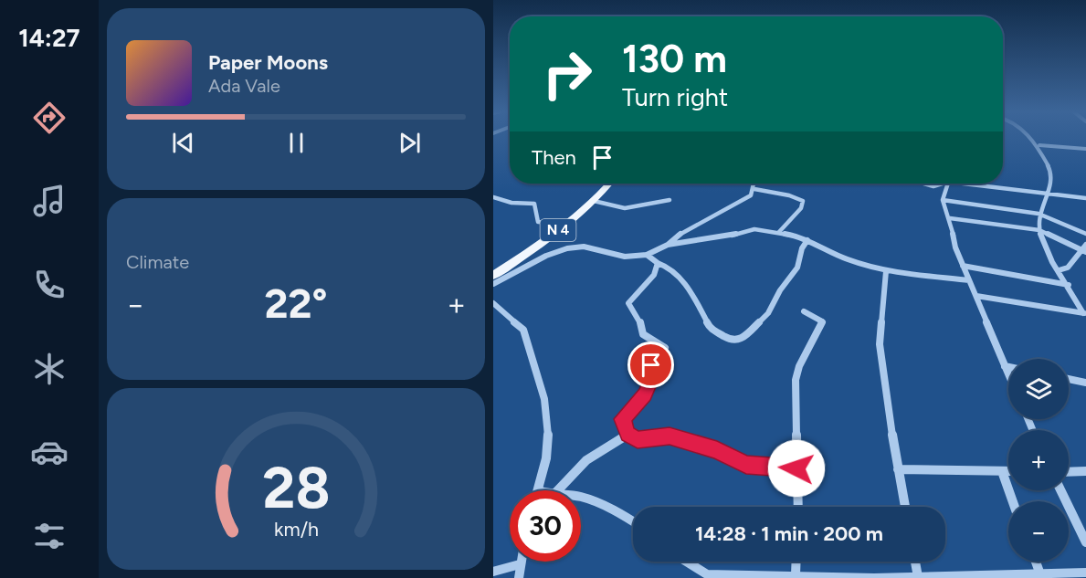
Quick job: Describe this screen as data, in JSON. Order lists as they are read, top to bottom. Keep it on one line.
{"streets":{"main road":["N 4"]},"page":{"tabs":"14:27","turn":["130 m","Turn right"],"song":["Paper Moons","Ada Vale"],"then":"Then","tile":"Climate","heat":["−","22°","+"],"map_buttons":["+","−"],"limit":"30","trip":"14:28 · 1 min · 200 m","gauge":["28","km/h"]}}
